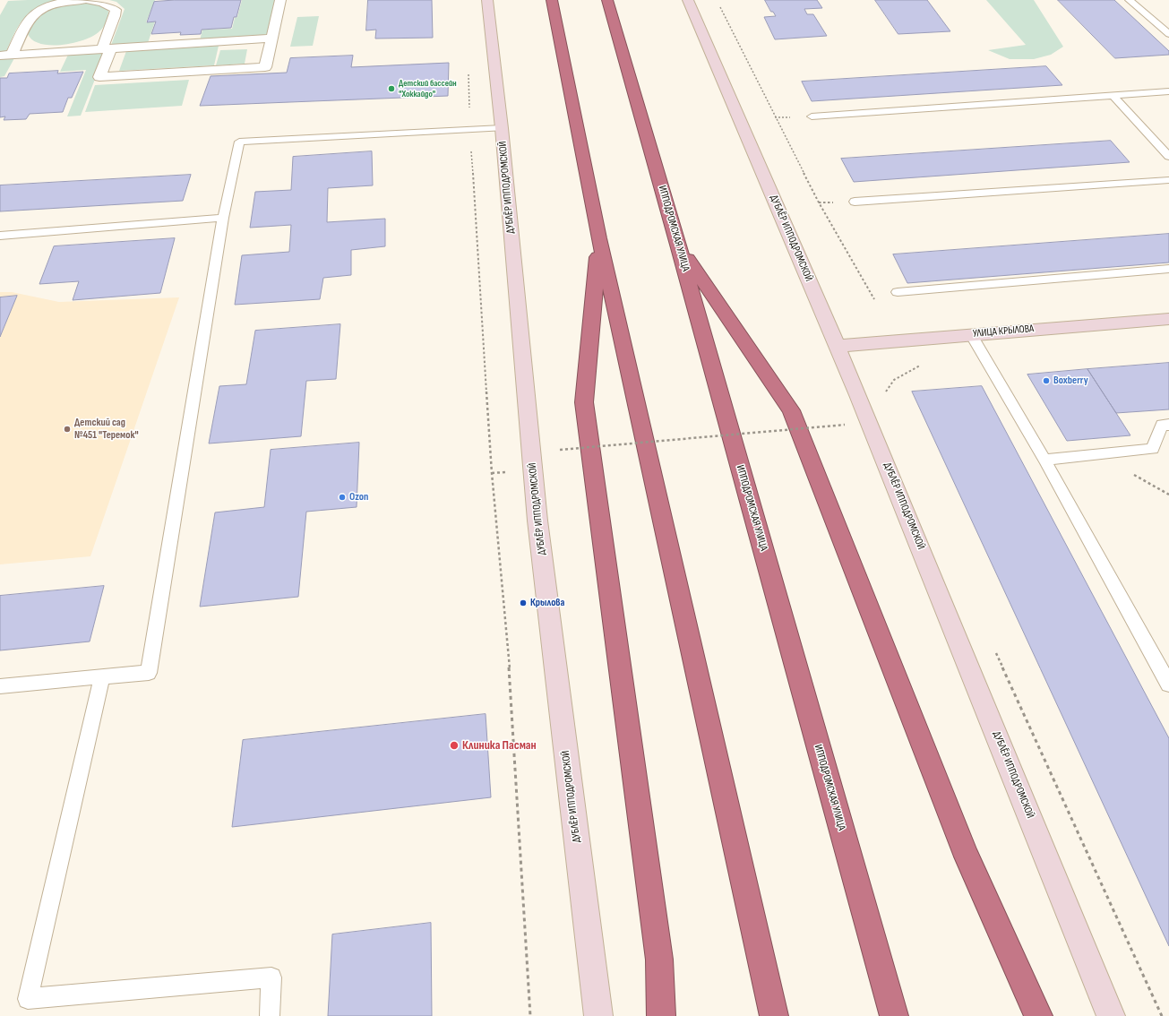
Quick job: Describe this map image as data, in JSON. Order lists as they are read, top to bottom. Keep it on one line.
{"streets":{"highway":["ИППОДРОМСКАЯ УЛИЦА"],"street":["ДУБЛЁР ИППОДРОМСКОЙ","УЛИЦА КРЫЛОВА"]},"crossings":[["ДУБЛЁР ИППОДРОМСКОЙ","УЛИЦА КРЫЛОВА"]],"places":["Детский бассейн \"Хоккайдо\"","Boxberry","Детский сад №451 \"Теремок\"","Ozon","Крылова","Клиника Пасман"]}
